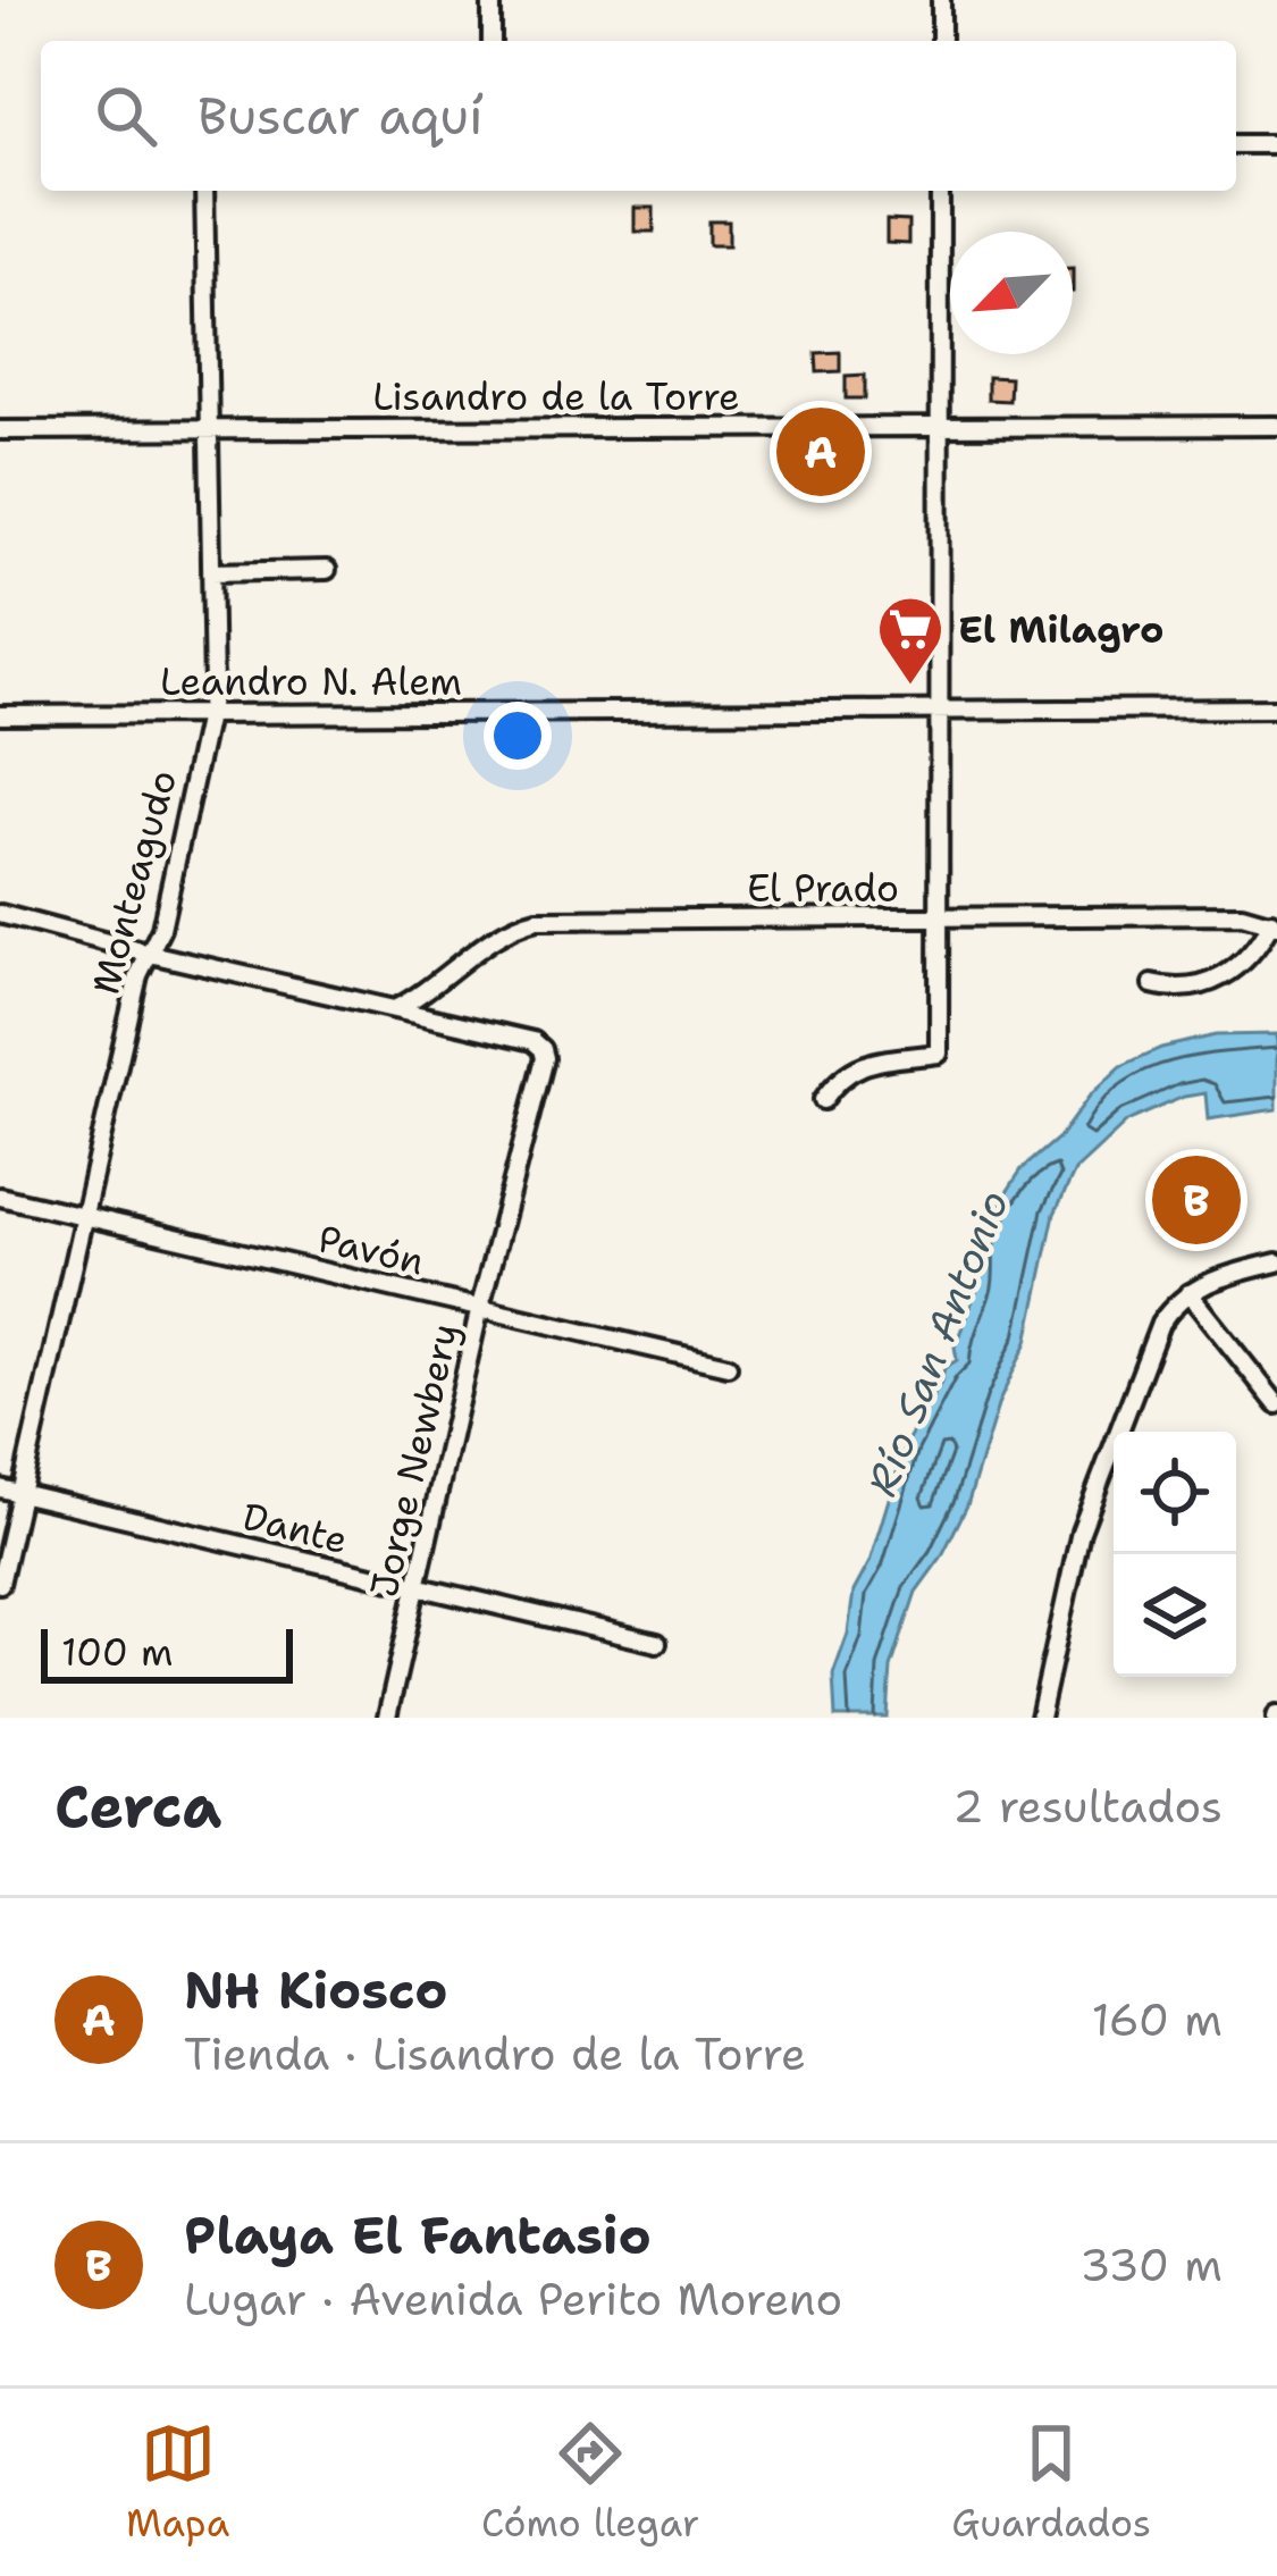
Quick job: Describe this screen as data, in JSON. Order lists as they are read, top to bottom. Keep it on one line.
{"streets":{"street":["Lisandro de la Torre","Leandro N. Alem","Monteagudo","El Prado","Pavón","Jorge Newbery","Dante"]},"crossings":[["Lisandro de la Torre","Monteagudo"],["Leandro N. Alem","Monteagudo"],["Monteagudo","Pavón"],["Monteagudo","Dante"],["Pavón","Jorge Newbery"],["Jorge Newbery","Dante"]],"water":["Río San Antonio"],"places":{"supermarket":["El Milagro"]},"scale_bar":"100 m","north":"bottom left","page":{"search":"Buscar aquí","pins":["A","B"],"scale":"100 m","heading":["Cerca","2 resultados"],"list":[{"mark":"A","name":"NH Kiosco","note":"Tienda · Lisandro de la Torre","value":"160 m"},{"mark":"B","name":"Playa El Fantasio","note":"Lugar · Avenida Perito Moreno","value":"330 m"}],"nav":["Mapa","Cómo llegar","Guardados"]}}
